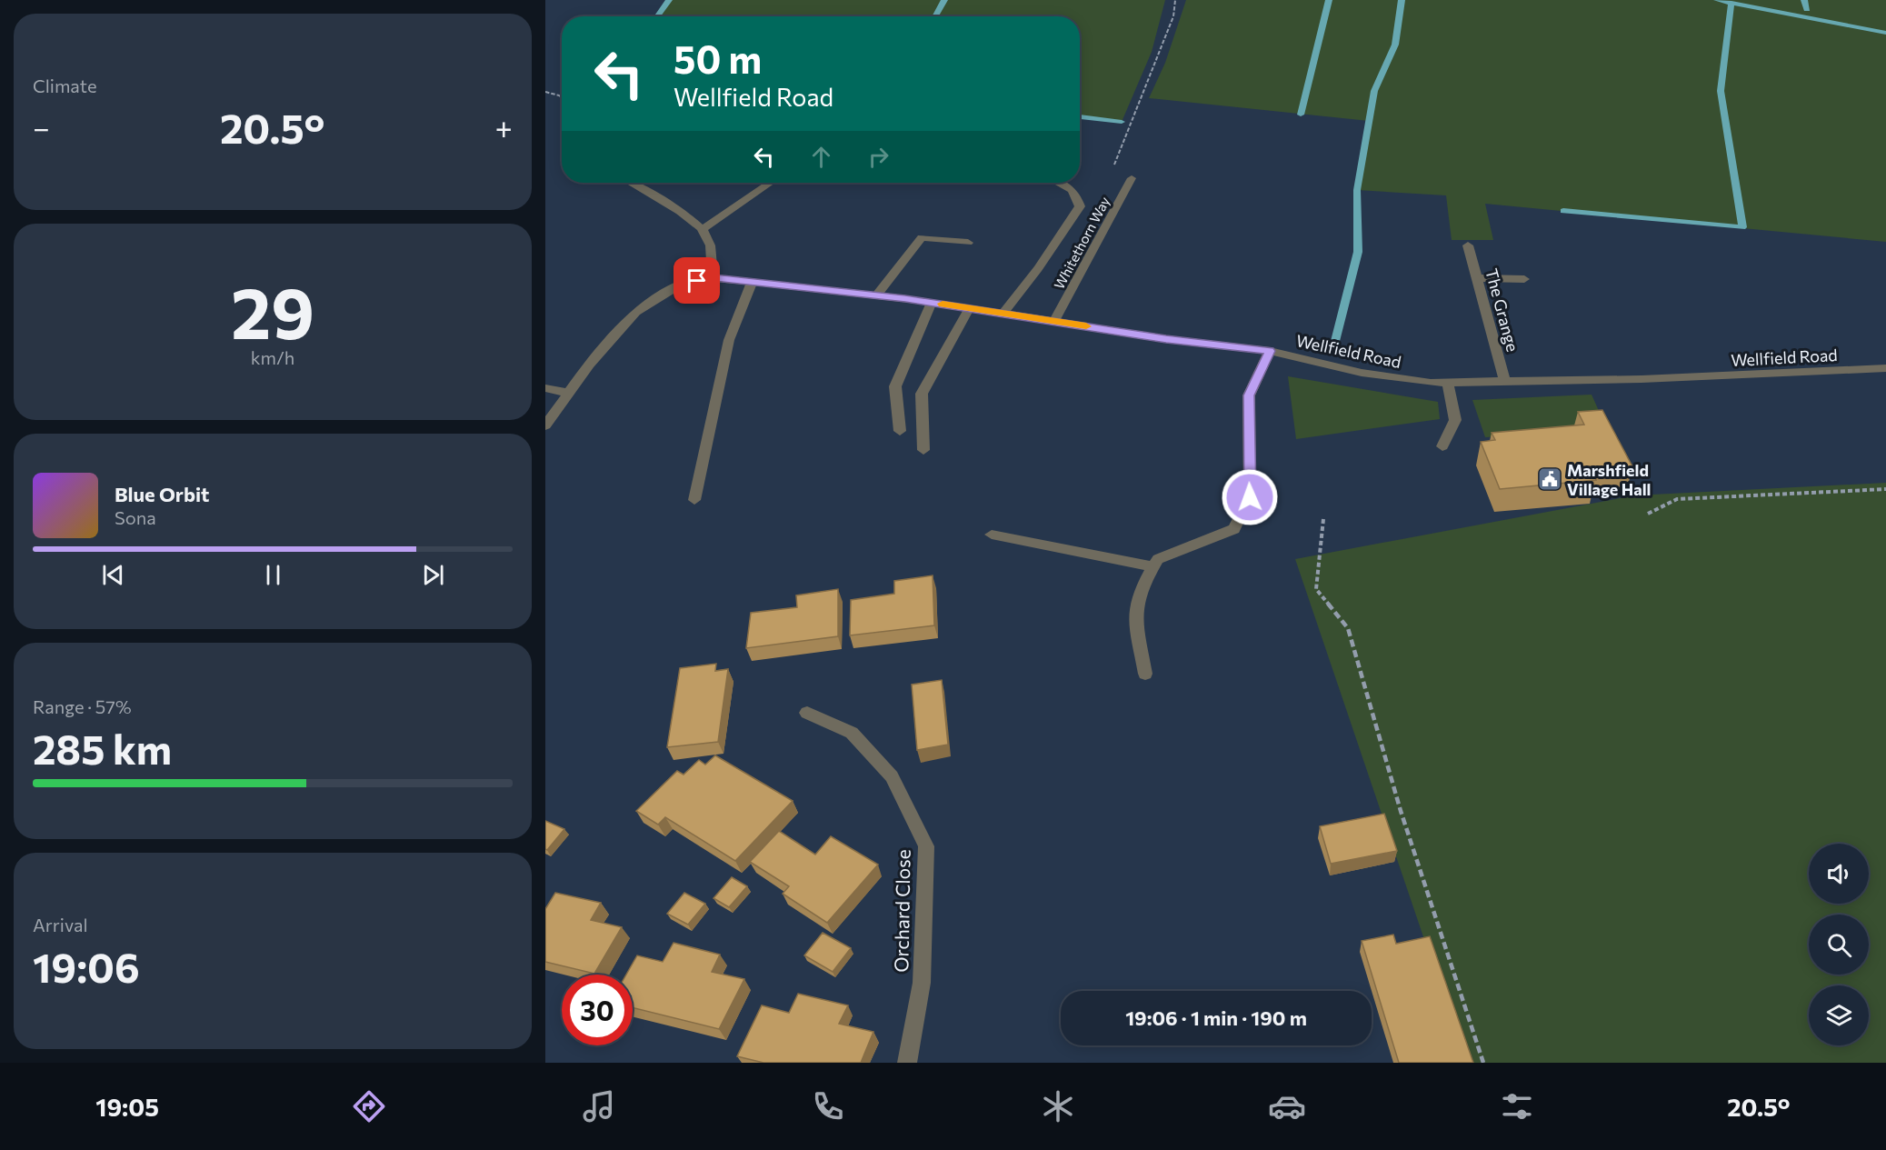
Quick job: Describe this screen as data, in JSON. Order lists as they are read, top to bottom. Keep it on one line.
{"streets":{"street":["Whitethorn Way","The Grange","Wellfield Road","Orchard Close"]},"crossings":[["Whitethorn Way","Wellfield Road"],["The Grange","Wellfield Road"]],"places":{"public building":["Marshfield Village Hall"]},"page":{"tile":["Climate",["29","km/h"],["Range · 57%","285 km"],["Arrival","19:06"]],"turn":["50 m","Wellfield Road"],"heat":["−","20.5°","+"],"song":["Blue Orbit","Sona"],"limit":"30","trip":"19:06 · 1 min · 190 m","tabs":["19:05","20.5°"]}}
